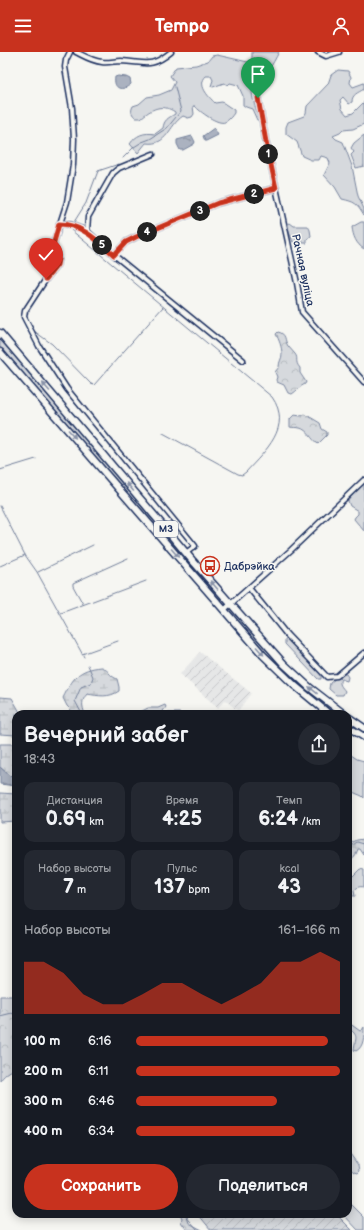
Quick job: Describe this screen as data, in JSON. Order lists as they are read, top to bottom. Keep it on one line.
{"streets":{"highway":["М3"],"street":["Рачная вуліца"]},"places":{"bus stop":["Дабрэйка"]},"page":{"header":"Tempo","pins":["1","2","3","4","5"],"heading":["Вечерний забег","18:43"],"stats":[["Дистанция","0.69 km"],["Время","4:25"],["Темп","6:24 /km"],["Набор высоты","7 m"],["Пульс","137 bpm"],["kcal","43"]],"chart":["Набор высоты","161–166 m"],"list":[{"name":"100 m","note":"6:16"},{"name":"200 m","note":"6:11"},{"name":"300 m","note":"6:46"},{"name":"400 m","note":"6:34"}],"buttons":["Сохранить","Поделиться"]}}
